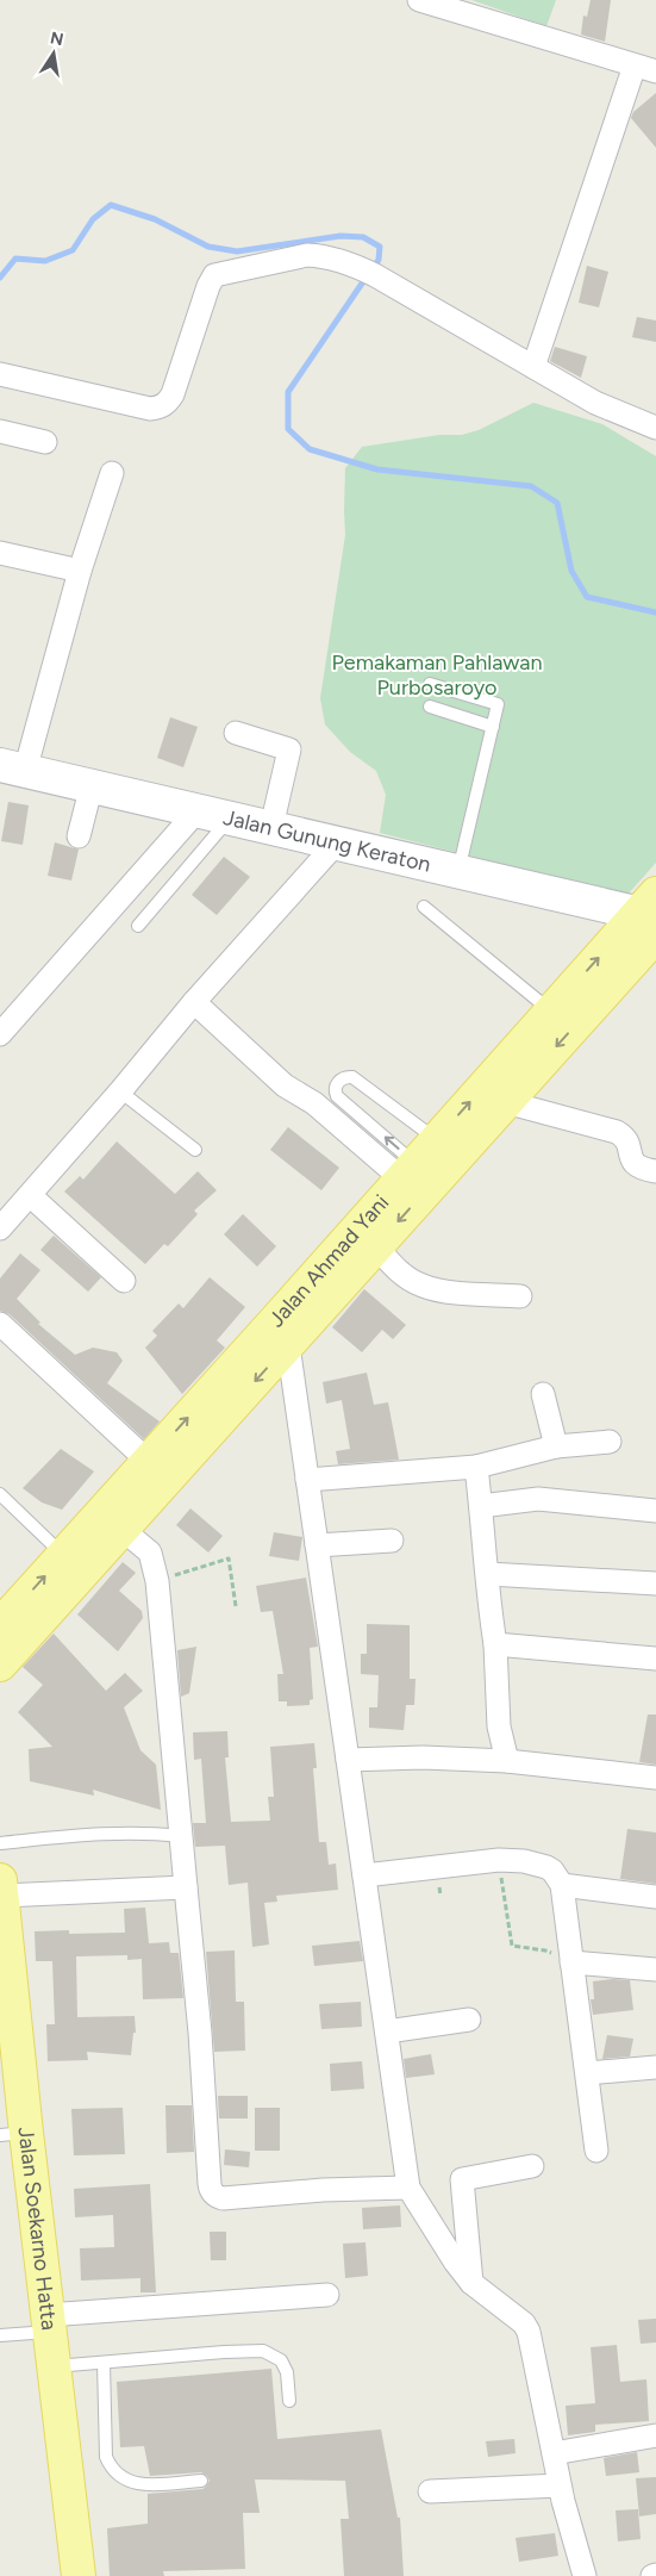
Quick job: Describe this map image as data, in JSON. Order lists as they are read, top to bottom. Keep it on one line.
{"streets":{"main road":["Jalan Ahmad Yani","Jalan Soekarno Hatta"],"street":["Jalan Gunung Keraton"]},"crossings":[["Jalan Gunung Keraton","Jalan Ahmad Yani"]],"parks":["Pemakaman Pahlawan Purbosaroyo"],"north":"top"}
